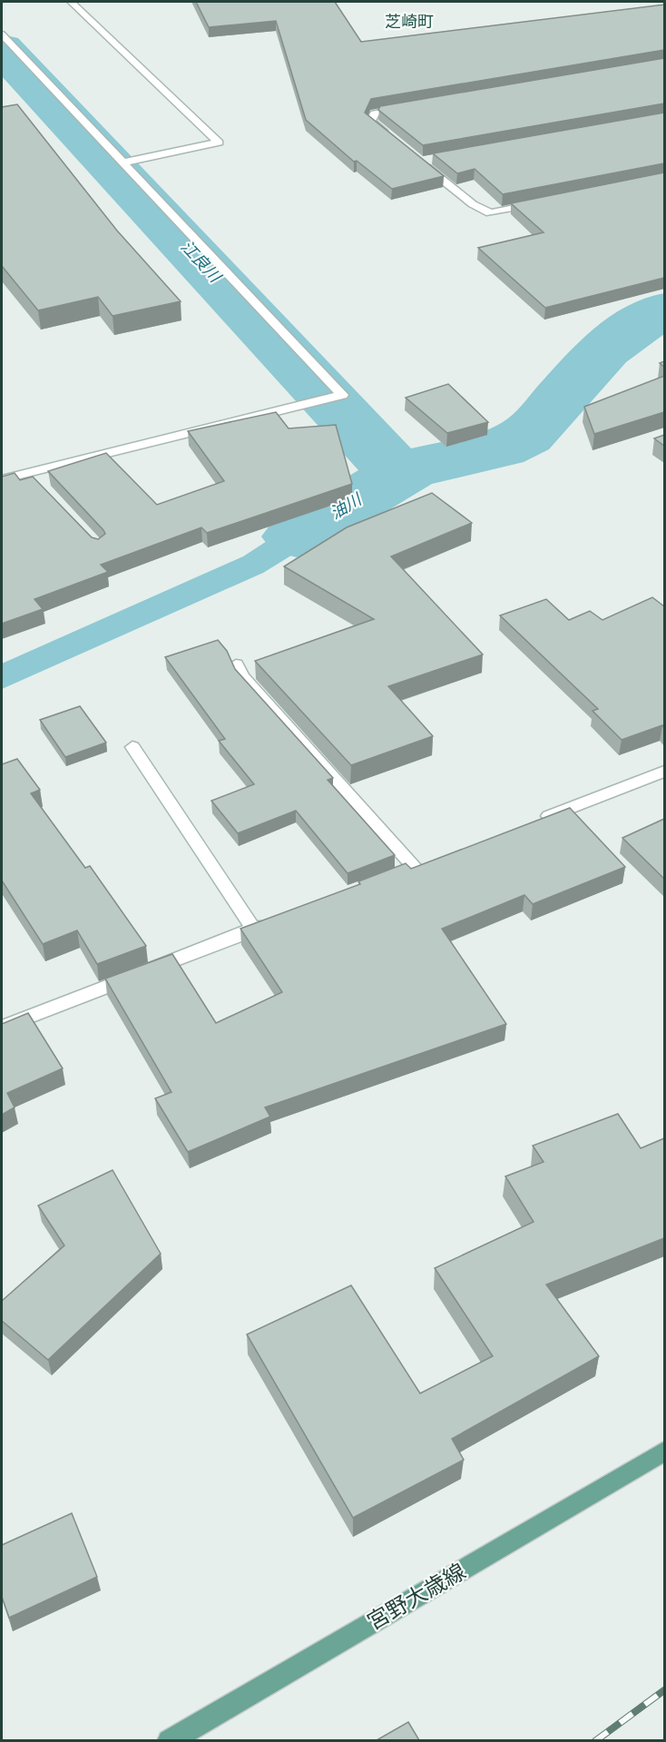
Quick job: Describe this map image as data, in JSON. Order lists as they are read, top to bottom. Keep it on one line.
{"streets":{"main road":["宮野大歳線"]},"districts":["芝崎町"],"water":["江良川","油川"]}
